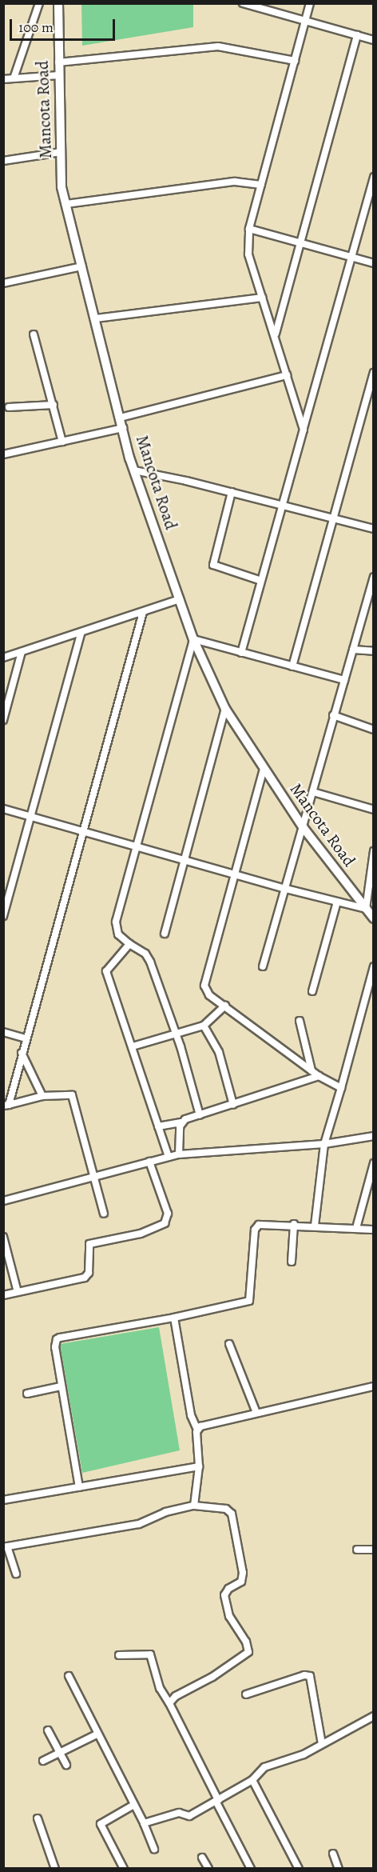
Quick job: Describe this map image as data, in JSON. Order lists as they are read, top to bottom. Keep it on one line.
{"streets":{"main road":["Mancota Road"]},"scale_bar":"100 m"}
